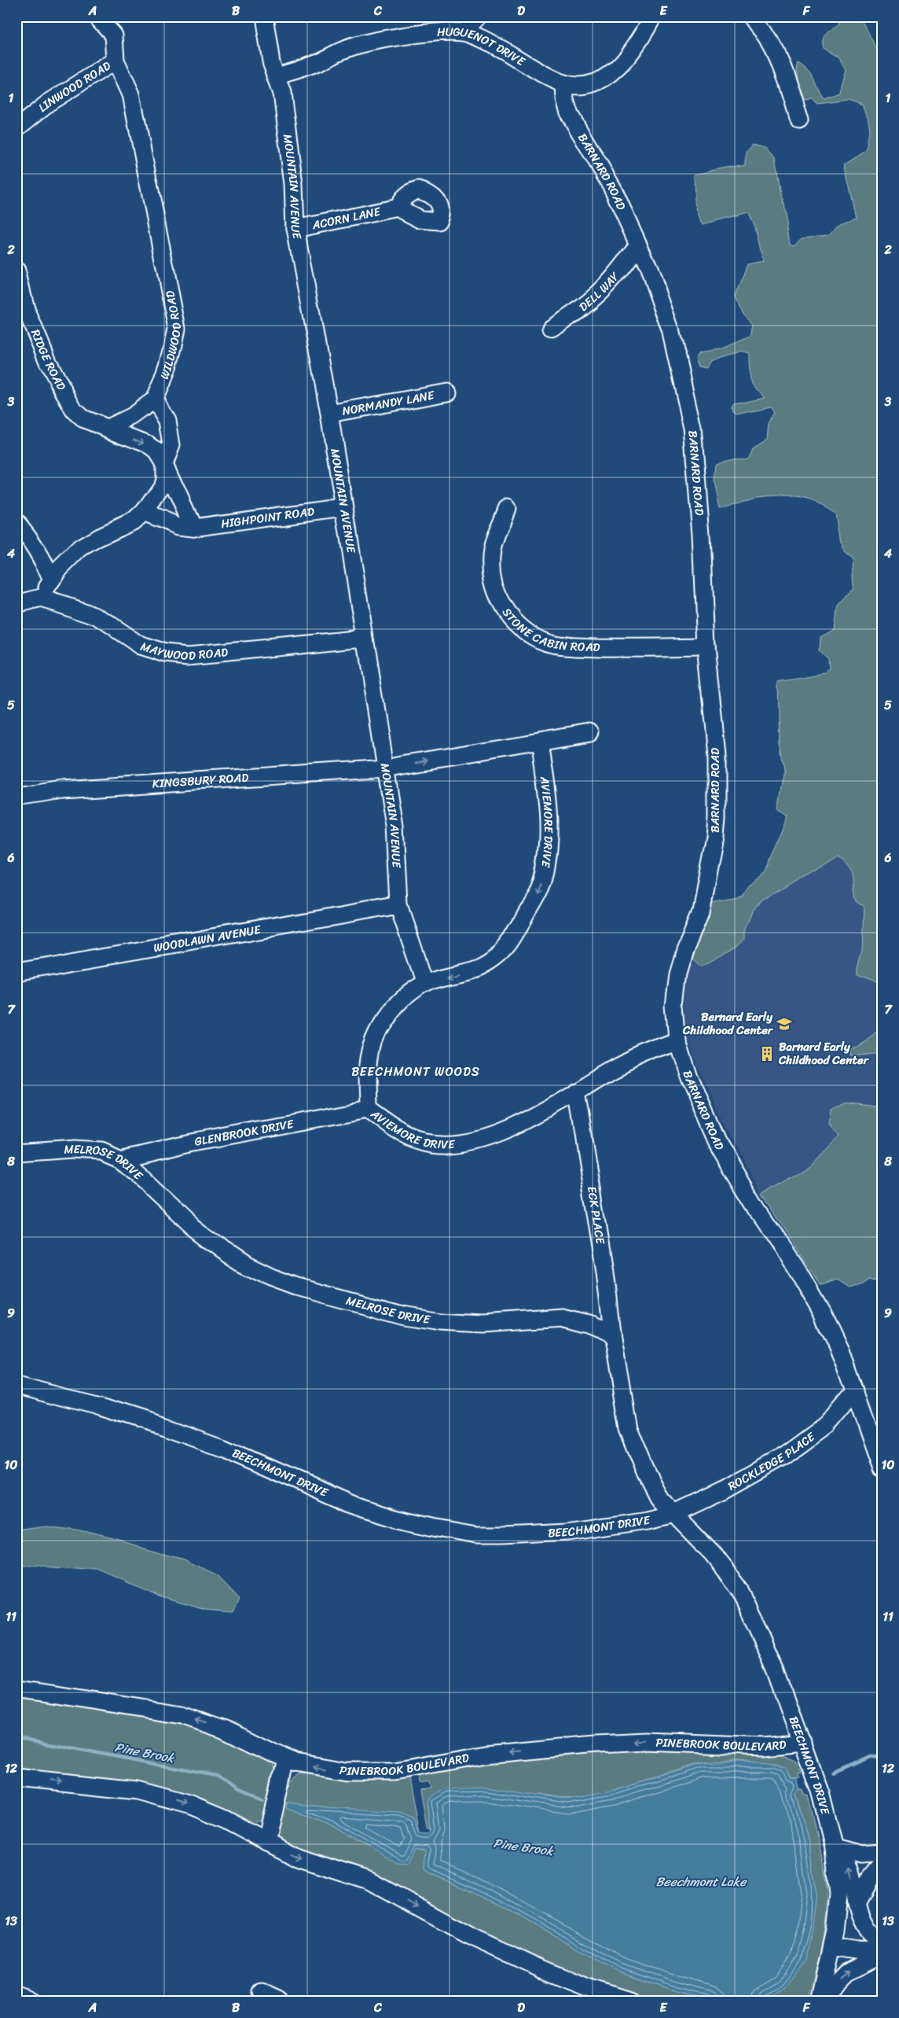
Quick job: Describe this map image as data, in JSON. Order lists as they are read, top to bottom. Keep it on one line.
{"streets":{"street":["HUGUENOT DRIVE","LINWOOD ROAD","BARNARD ROAD","MOUNTAIN AVENUE","ACORN LANE","DELL WAY","WILDWOOD ROAD","RIDGE ROAD","NORMANDY LANE","HIGHPOINT ROAD","STONE CABIN ROAD","MAYWOOD ROAD","KINGSBURY ROAD","AVIEMORE DRIVE","WOODLAWN AVENUE","GLENBROOK DRIVE","MELROSE DRIVE","ECK PLACE","ROCKLEDGE PLACE","BEECHMONT DRIVE","PINEBROOK BOULEVARD"]},"crossings":[["HUGUENOT DRIVE","BARNARD ROAD"],["HUGUENOT DRIVE","MOUNTAIN AVENUE"],["LINWOOD ROAD","WILDWOOD ROAD"],["BARNARD ROAD","DELL WAY"],["BARNARD ROAD","STONE CABIN ROAD"],["BARNARD ROAD","AVIEMORE DRIVE"],["BARNARD ROAD","ROCKLEDGE PLACE"],["MOUNTAIN AVENUE","ACORN LANE"],["MOUNTAIN AVENUE","NORMANDY LANE"],["MOUNTAIN AVENUE","HIGHPOINT ROAD"],["MOUNTAIN AVENUE","MAYWOOD ROAD"],["MOUNTAIN AVENUE","KINGSBURY ROAD"],["MOUNTAIN AVENUE","AVIEMORE DRIVE"],["MOUNTAIN AVENUE","WOODLAWN AVENUE"],["AVIEMORE DRIVE","GLENBROOK DRIVE"],["AVIEMORE DRIVE","ECK PLACE"],["GLENBROOK DRIVE","MELROSE DRIVE"],["MELROSE DRIVE","ECK PLACE"],["ROCKLEDGE PLACE","BEECHMONT DRIVE"],["BEECHMONT DRIVE","PINEBROOK BOULEVARD"]],"districts":["BEECHMONT WOODS"],"water":["Pine Brook","Beechmont Lake"],"places":{"school or university":["Bernard Early Childhood Center"],"building":["Barnard Early Childhood Center"]},"grid":{"columns":["A","B","C","D","E","F"],"rows":["1","2","3","4","5","6","7","8","9","10","11","12","13"]}}
